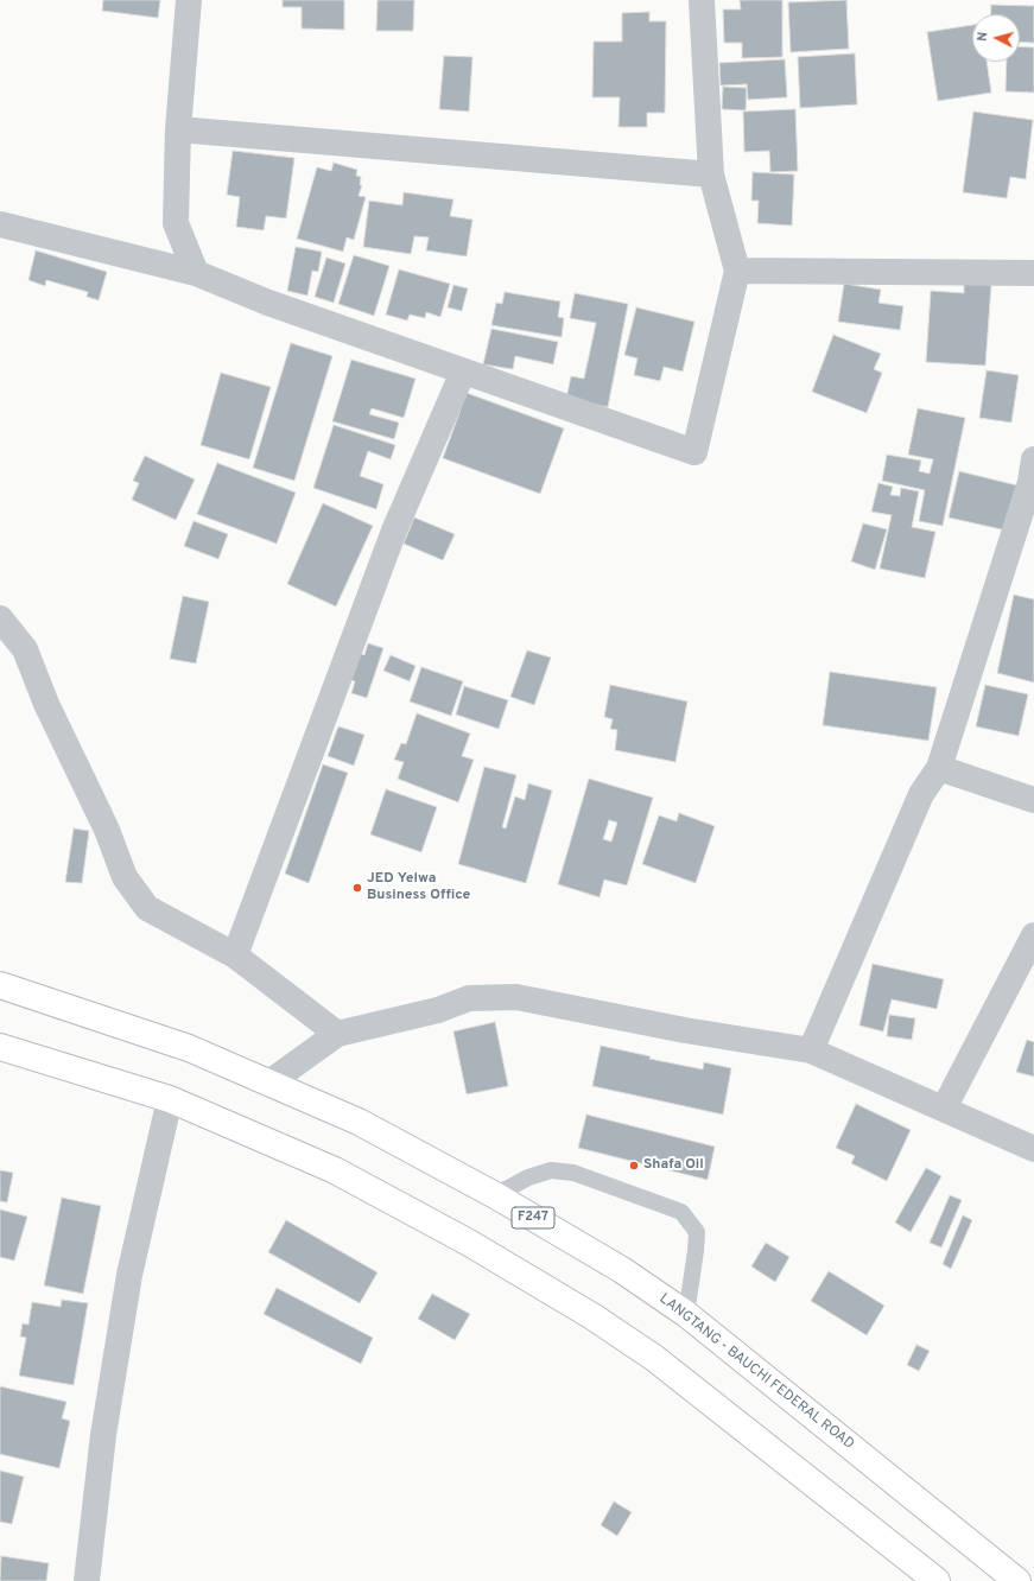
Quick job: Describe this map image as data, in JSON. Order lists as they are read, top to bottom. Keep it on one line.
{"streets":{"main road":["F247","LANGTANG - BAUCHI FEDERAL ROAD"]},"places":["JED Yelwa Business Office","Shafa Oil"],"north":"left"}
